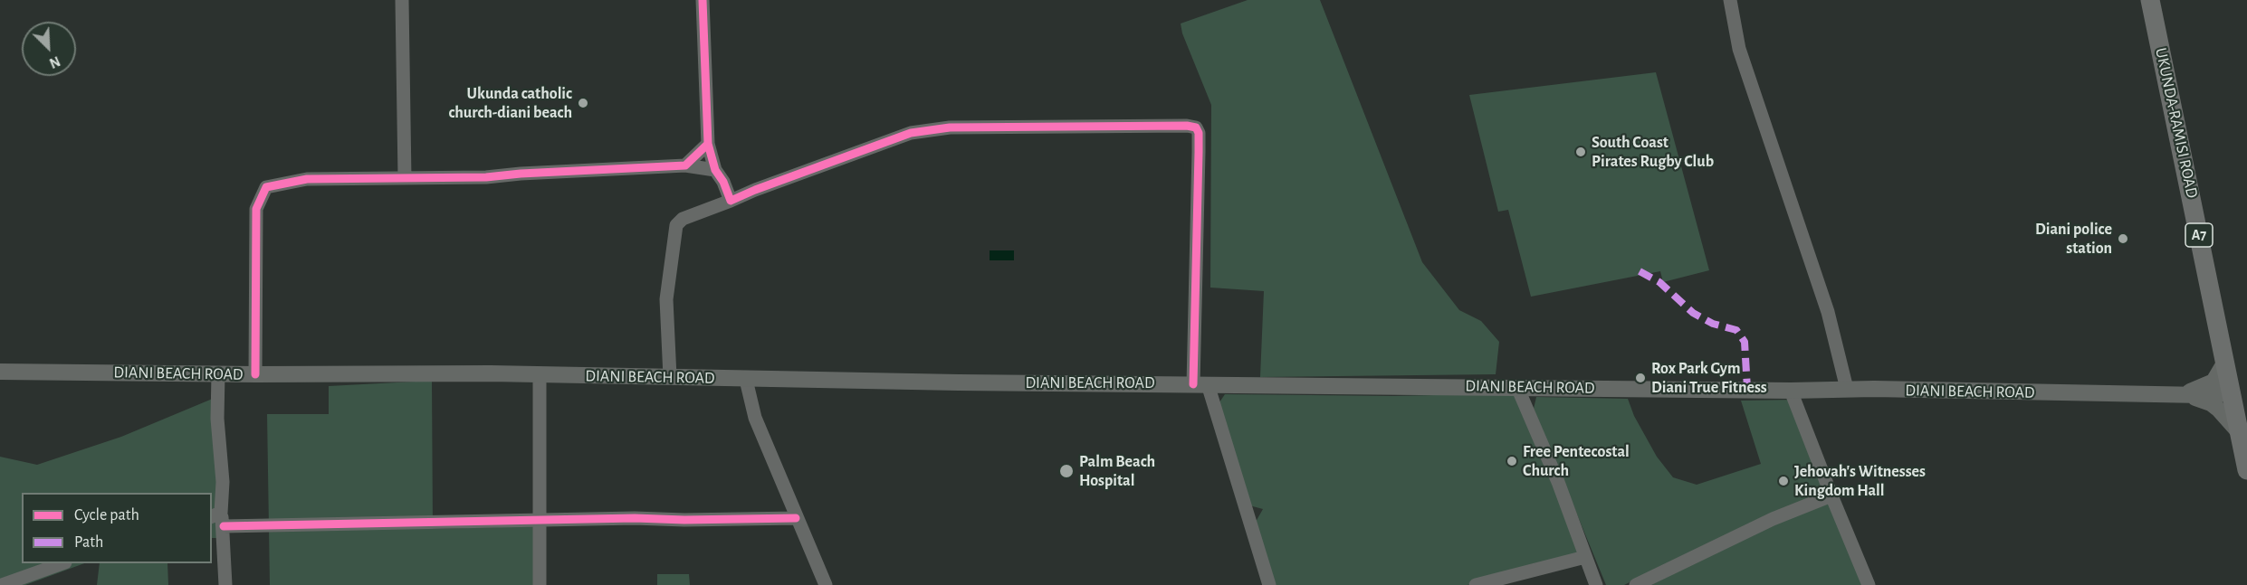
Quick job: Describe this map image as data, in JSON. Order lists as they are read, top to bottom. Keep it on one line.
{"streets":{"highway":["UKUNDA-RAMISI ROAD","A7"],"main road":["DIANI BEACH ROAD"]},"crossings":[["UKUNDA-RAMISI ROAD","DIANI BEACH ROAD"]],"places":["Ukunda catholic church-diani beach","South Coast Pirates Rugby Club","Diani police station","Rox Park Gym Diani True Fitness","Free Pentecostal Church","Palm Beach Hospital","Jehovah's Witnesses Kingdom Hall"],"legend":["Cycle path","Path"],"north":"bottom right"}
